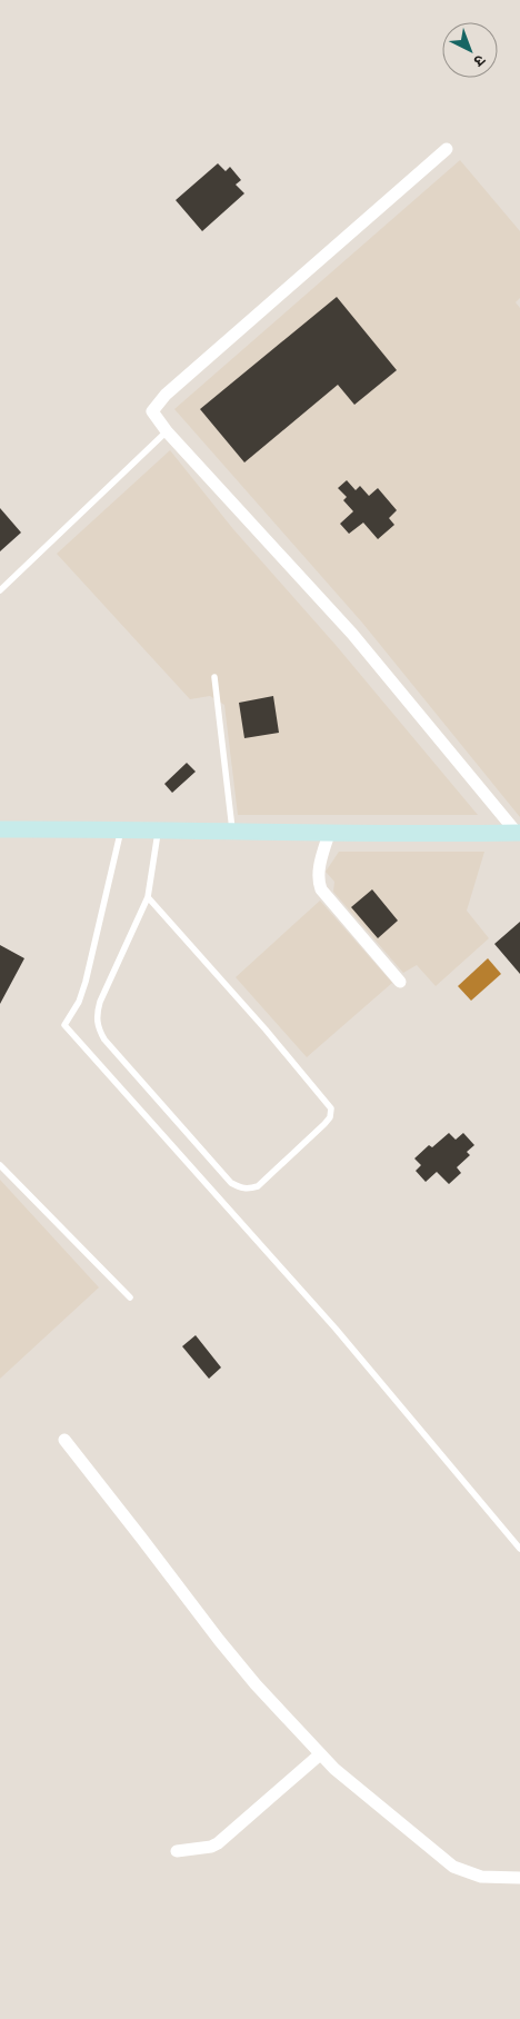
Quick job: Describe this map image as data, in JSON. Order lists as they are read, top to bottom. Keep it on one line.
{"north":"bottom right"}
